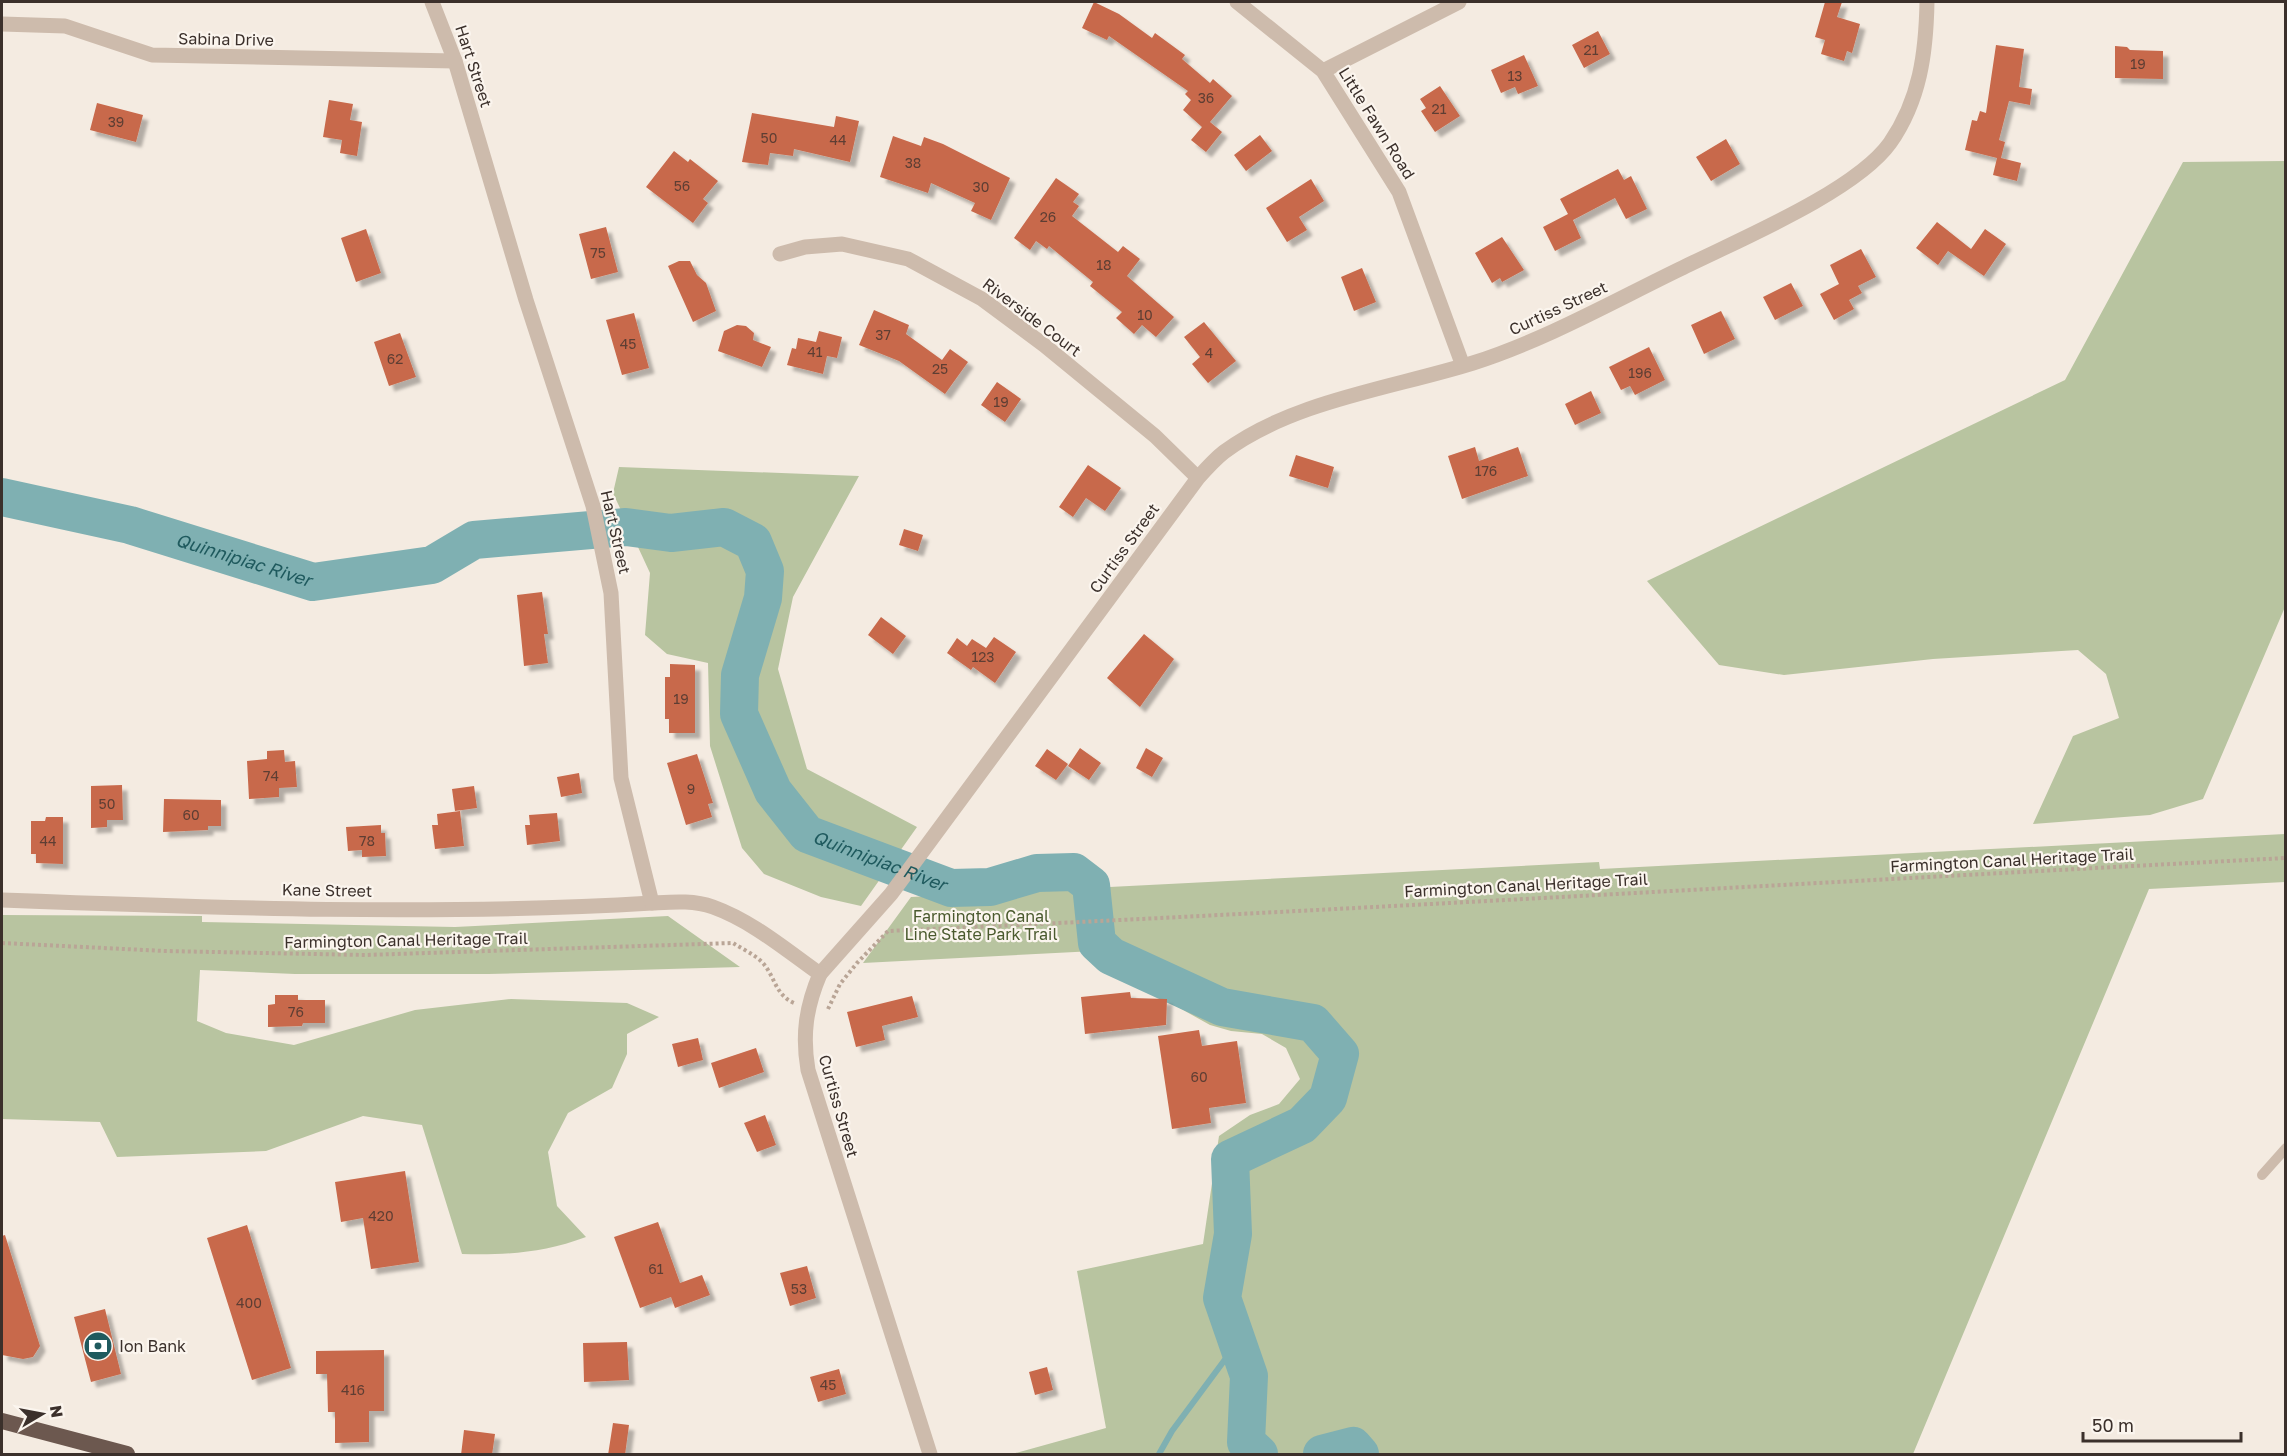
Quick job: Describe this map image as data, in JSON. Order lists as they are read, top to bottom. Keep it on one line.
{"streets":{"street":["Sabina Drive","Hart Street","Little Fawn Road","Curtiss Street","Riverside Court","Kane Street"],"path":["Farmington Canal Heritage Trail"]},"crossings":[["Sabina Drive","Hart Street"],["Hart Street","Kane Street"],["Little Fawn Road","Curtiss Street"],["Curtiss Street","Riverside Court"],["Curtiss Street","Farmington Canal Heritage Trail"]],"water":["Quinnipiac River"],"parks":["Farmington Canal Line State Park Trail"],"places":{"bank":["Ion Bank"]},"house_numbers":["21","19","13","36","21","39","50","44","38","56","30","26","75","18","10","37","45","41","4","62","25","196","19","176","123","19","74","9","50","60","44","78","76","60","420","61","53","400","45","416"],"scale_bar":"50 m","north":"right"}
